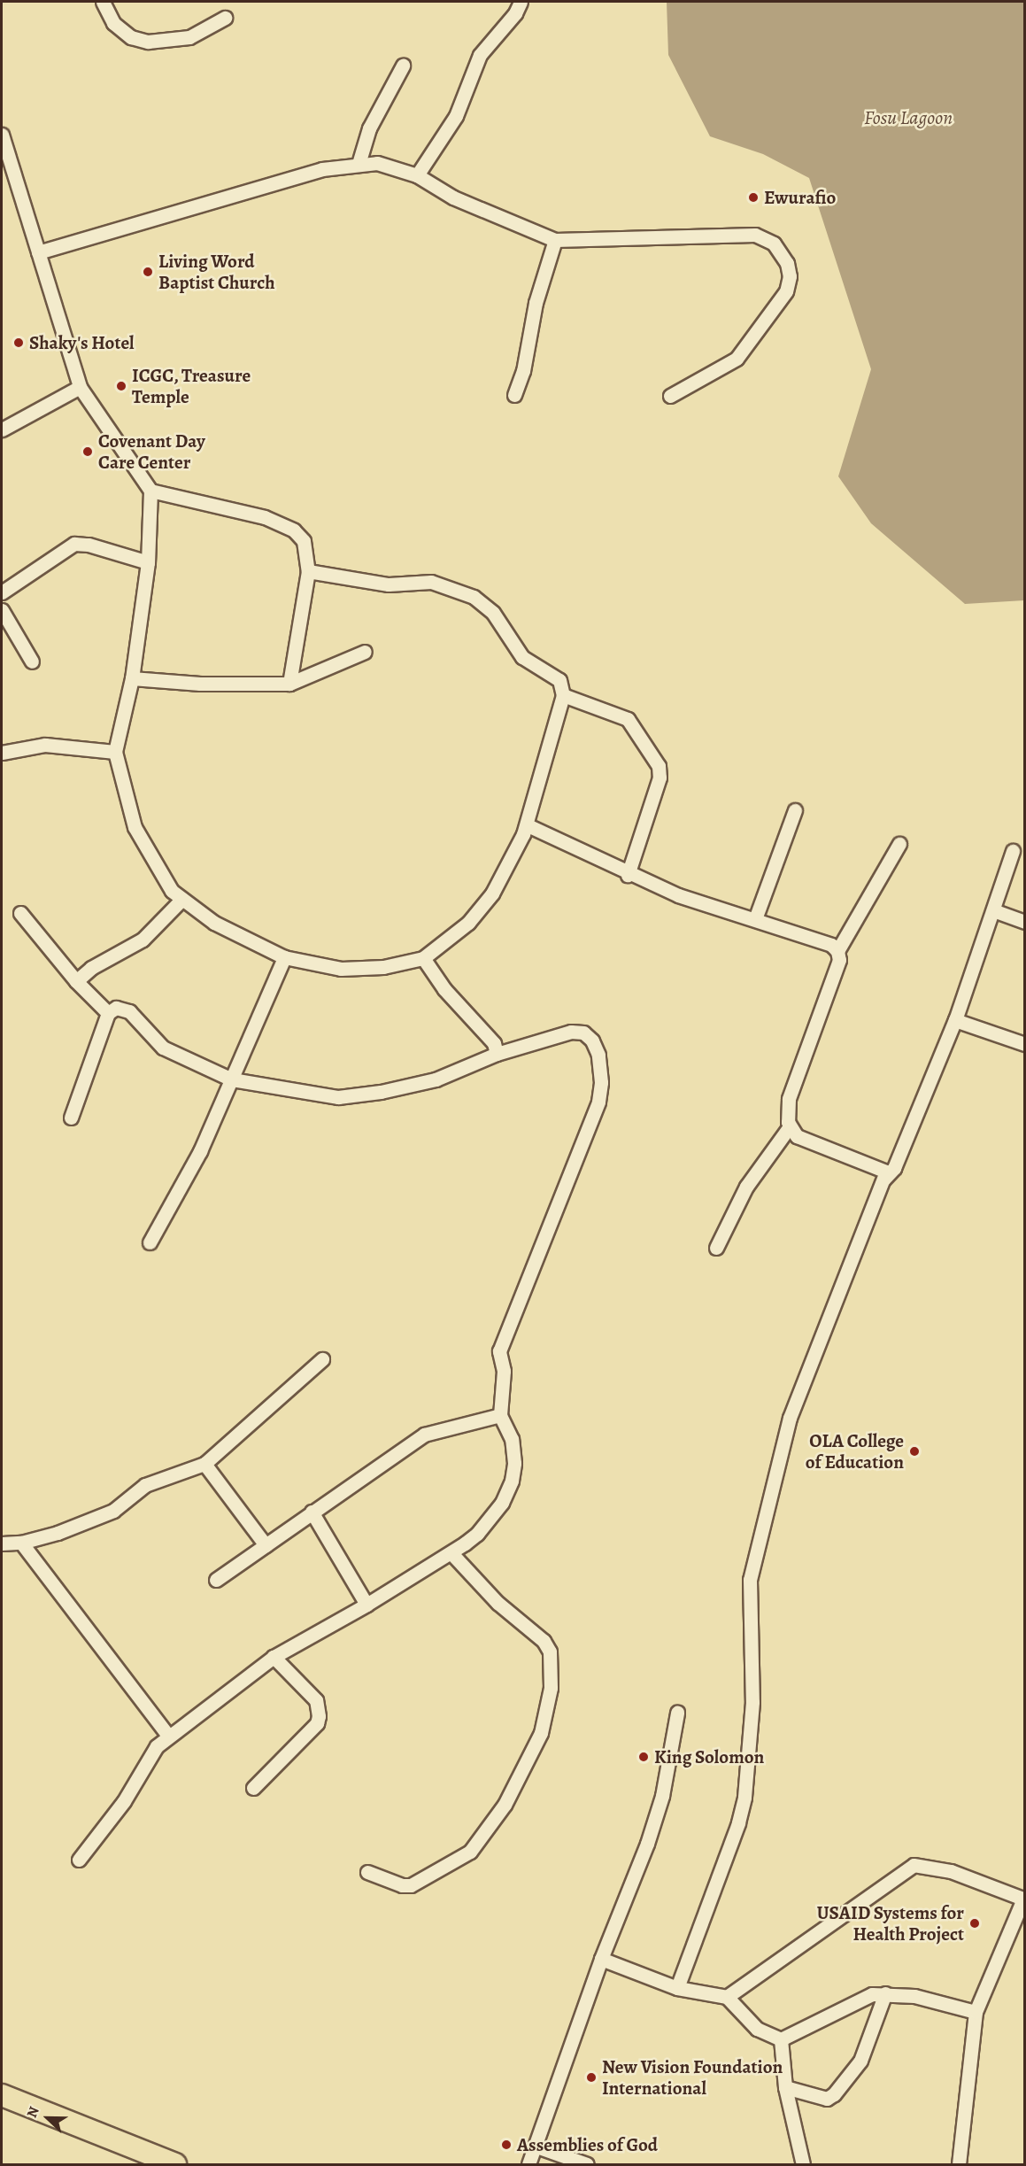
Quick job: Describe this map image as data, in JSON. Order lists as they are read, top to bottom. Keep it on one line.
{"water":["Fosu Lagoon"],"places":["Ewurafio","Living Word Baptist Church","Shaky's Hotel","ICGC, Treasure Temple","Covenant Day Care Center","OLA College of Education","King Solomon","USAID Systems for Health Project","New Vision Foundation International","Assemblies of God"],"north":"left"}
